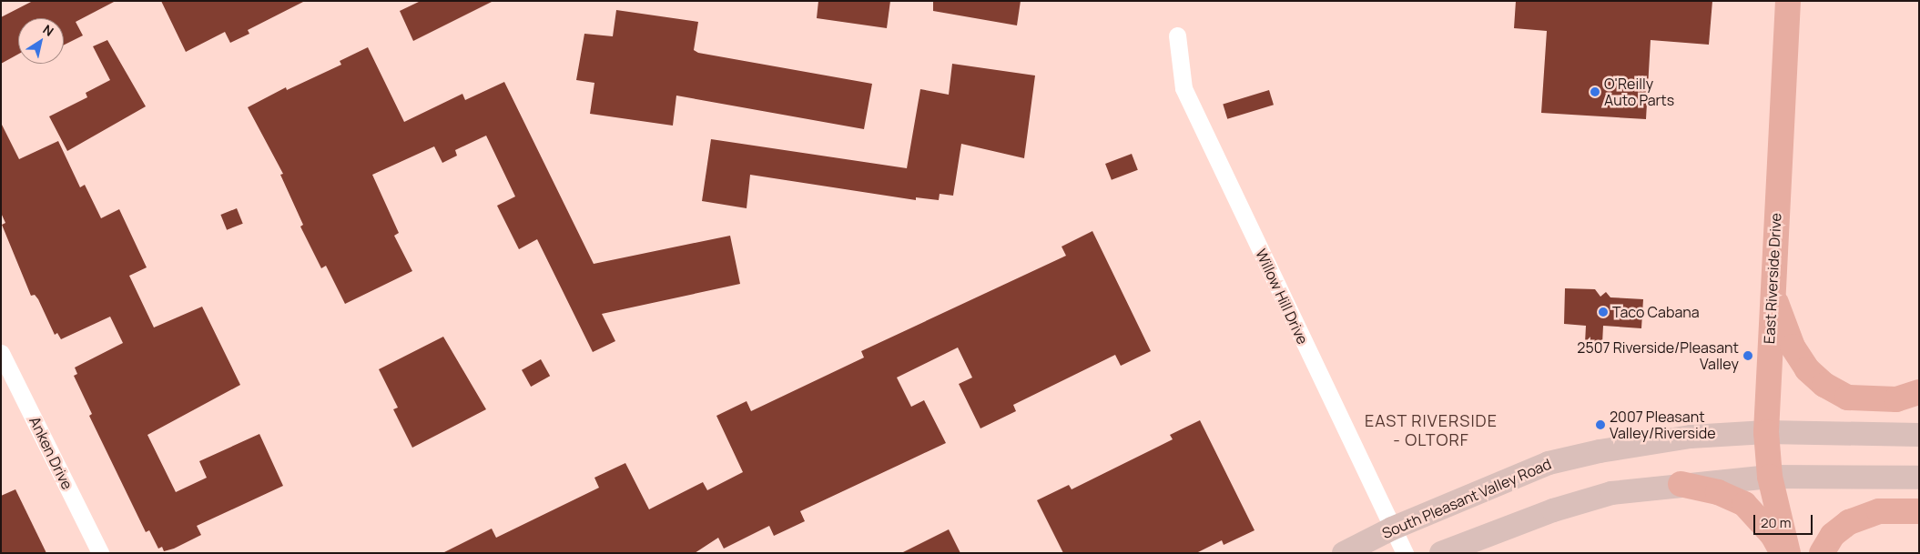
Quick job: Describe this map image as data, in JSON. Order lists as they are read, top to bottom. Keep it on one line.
{"streets":{"main road":["East Riverside Drive","South Pleasant Valley Road"],"street":["Willow Hill Drive","Anken Drive"]},"crossings":[["East Riverside Drive","South Pleasant Valley Road"],["Willow Hill Drive","South Pleasant Valley Road"]],"districts":["EAST RIVERSIDE - OLTORF"],"places":["O'Reilly Auto Parts","Taco Cabana","2507 Riverside/Pleasant Valley","2007 Pleasant Valley/Riverside"],"scale_bar":"20 m","north":"top right"}
